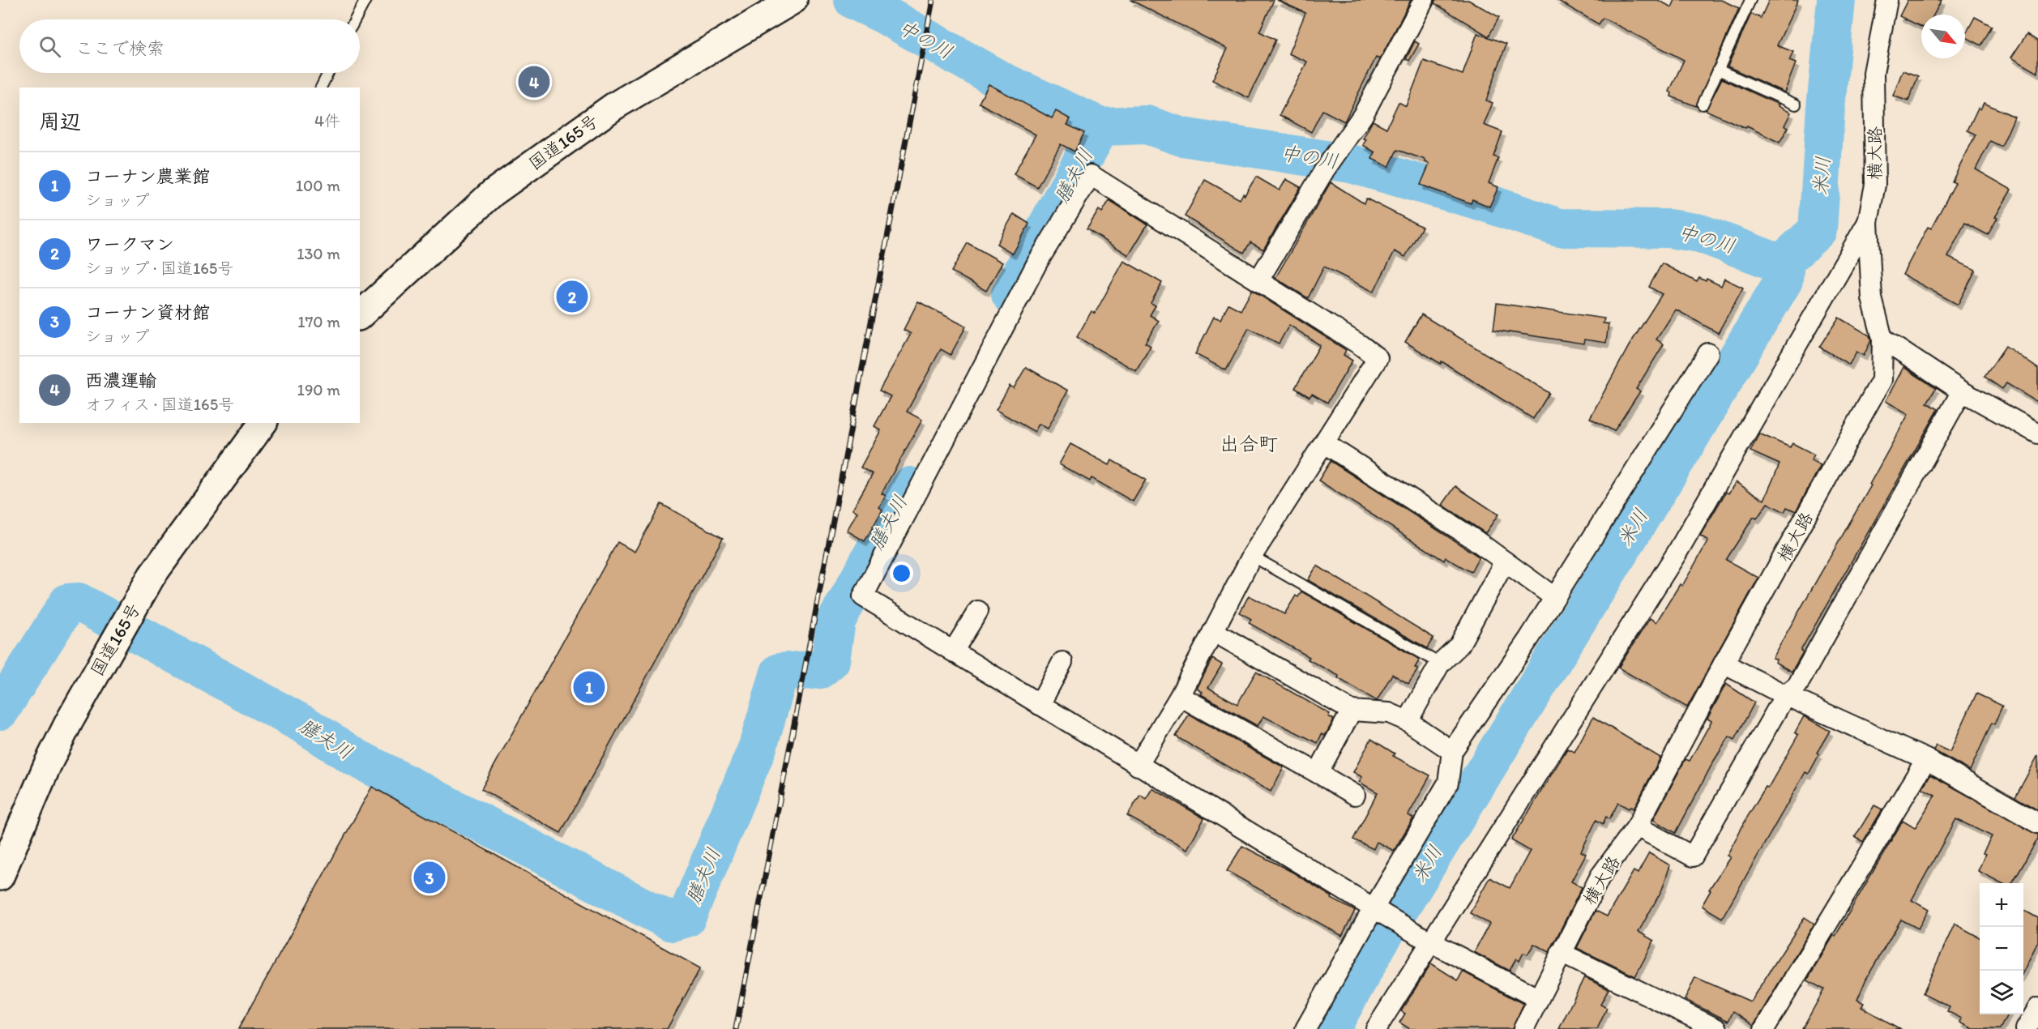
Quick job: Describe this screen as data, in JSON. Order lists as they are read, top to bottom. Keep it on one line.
{"streets":{"highway":["国道165号"],"street":["横大路"]},"districts":["出合町"],"water":["中の川","膳夫川","米川"],"north":"bottom right","page":{"search":"ここで検索","pins":["4","2","1","3"],"heading":["周辺","4件"],"list":[{"mark":"1","name":"コーナン農業館","note":"ショップ","value":"100 m"},{"mark":"2","name":"ワークマン","note":"ショップ · 国道165号","value":"130 m"},{"mark":"3","name":"コーナン資材館","note":"ショップ","value":"170 m"},{"mark":"4","name":"西濃運輸","note":"オフィス · 国道165号","value":"190 m"}],"map_buttons":["+","−"]}}
